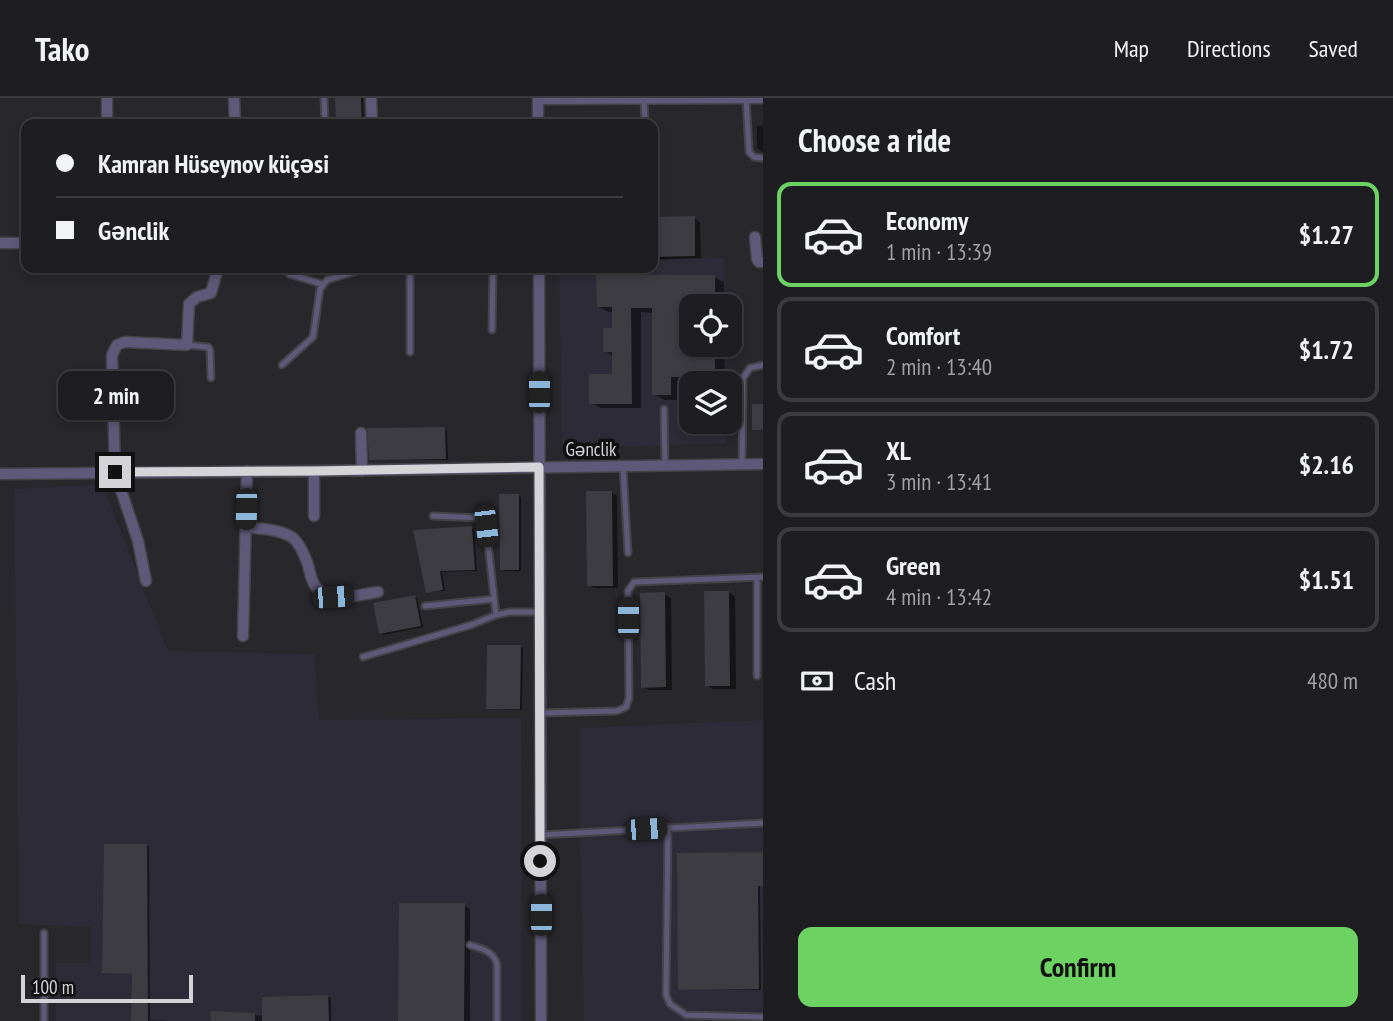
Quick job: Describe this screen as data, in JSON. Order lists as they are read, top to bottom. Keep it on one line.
{"streets":{"street":["Gənclik"]},"scale_bar":"100 m","page":{"header":"Tako","nav":["Map","Directions","Saved"],"heading":"Choose a ride","banner":["Kamran Hüseynov küçəsi","Gənclik"],"list":[{"name":"Economy","note":"1 min · 13:39","value":"$1.27"},{"name":"Comfort","note":"2 min · 13:40","value":"$1.72"},{"name":"XL","note":"3 min · 13:41","value":"$2.16"},{"name":"Green","note":"4 min · 13:42","value":"$1.51"}],"bubble":"2 min","pay":["Cash","480 m"],"buttons":"Confirm","scale":"100 m"}}
